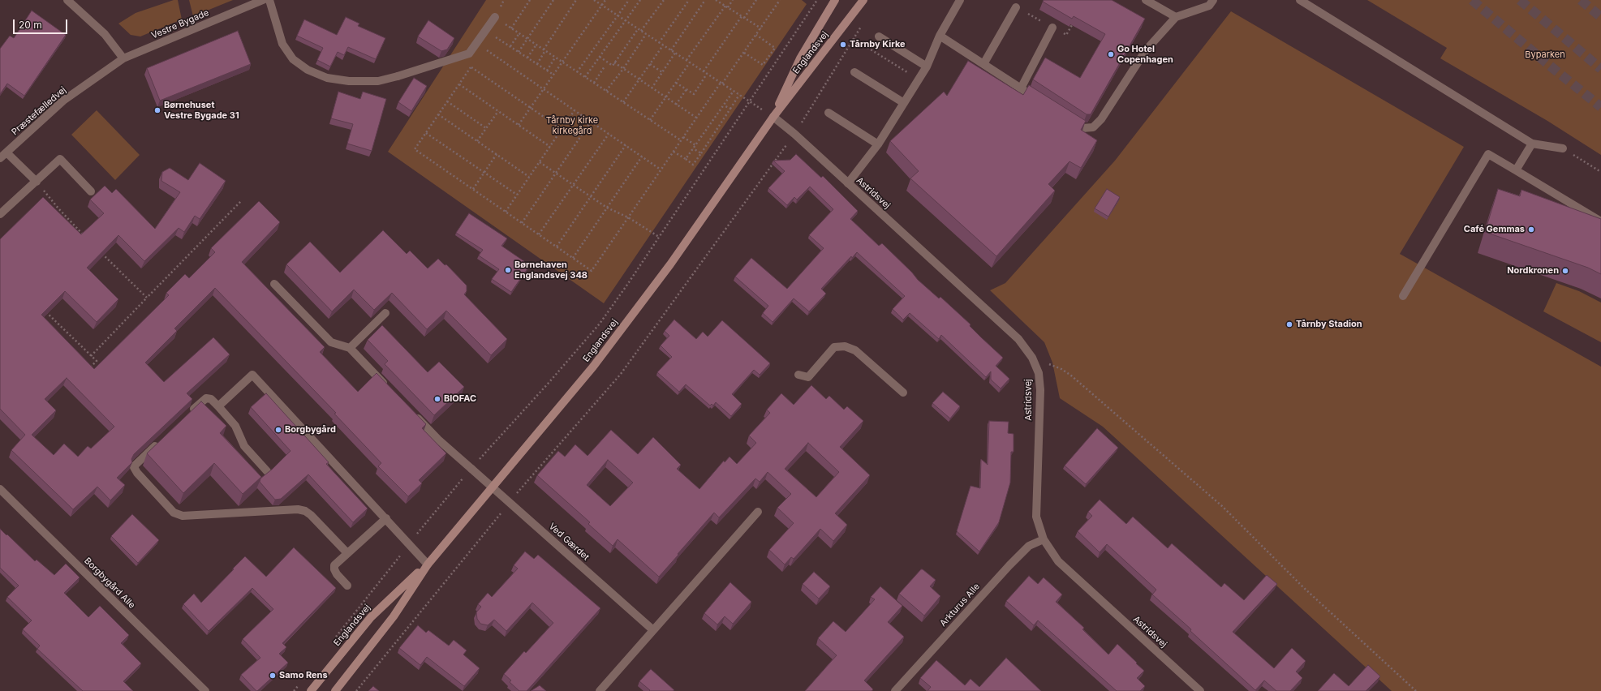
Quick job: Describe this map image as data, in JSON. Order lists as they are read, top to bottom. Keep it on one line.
{"streets":{"main road":["Englandsvej"],"street":["Vestre Bygade","Præstefælledvej","Astridsvej","Ved Gærdet","Borgbygård Alle","Arkturus Alle"]},"crossings":[["Vestre Bygade","Præstefælledvej"],["Englandsvej","Astridsvej"],["Englandsvej","Ved Gærdet"],["Astridsvej","Arkturus Alle"]],"parks":["Byparken","Tårnby kirke kirkegård"],"places":["Tårnby Kirke","Go Hotel Copenhagen","Børnehuset Vestre Bygade 31","Café Gemmas","Børnehaven Englandsvej 348","Nordkronen","Tårnby Stadion","BIOFAC","Borgbygård","Samo Rens"],"scale_bar":"20 m"}
